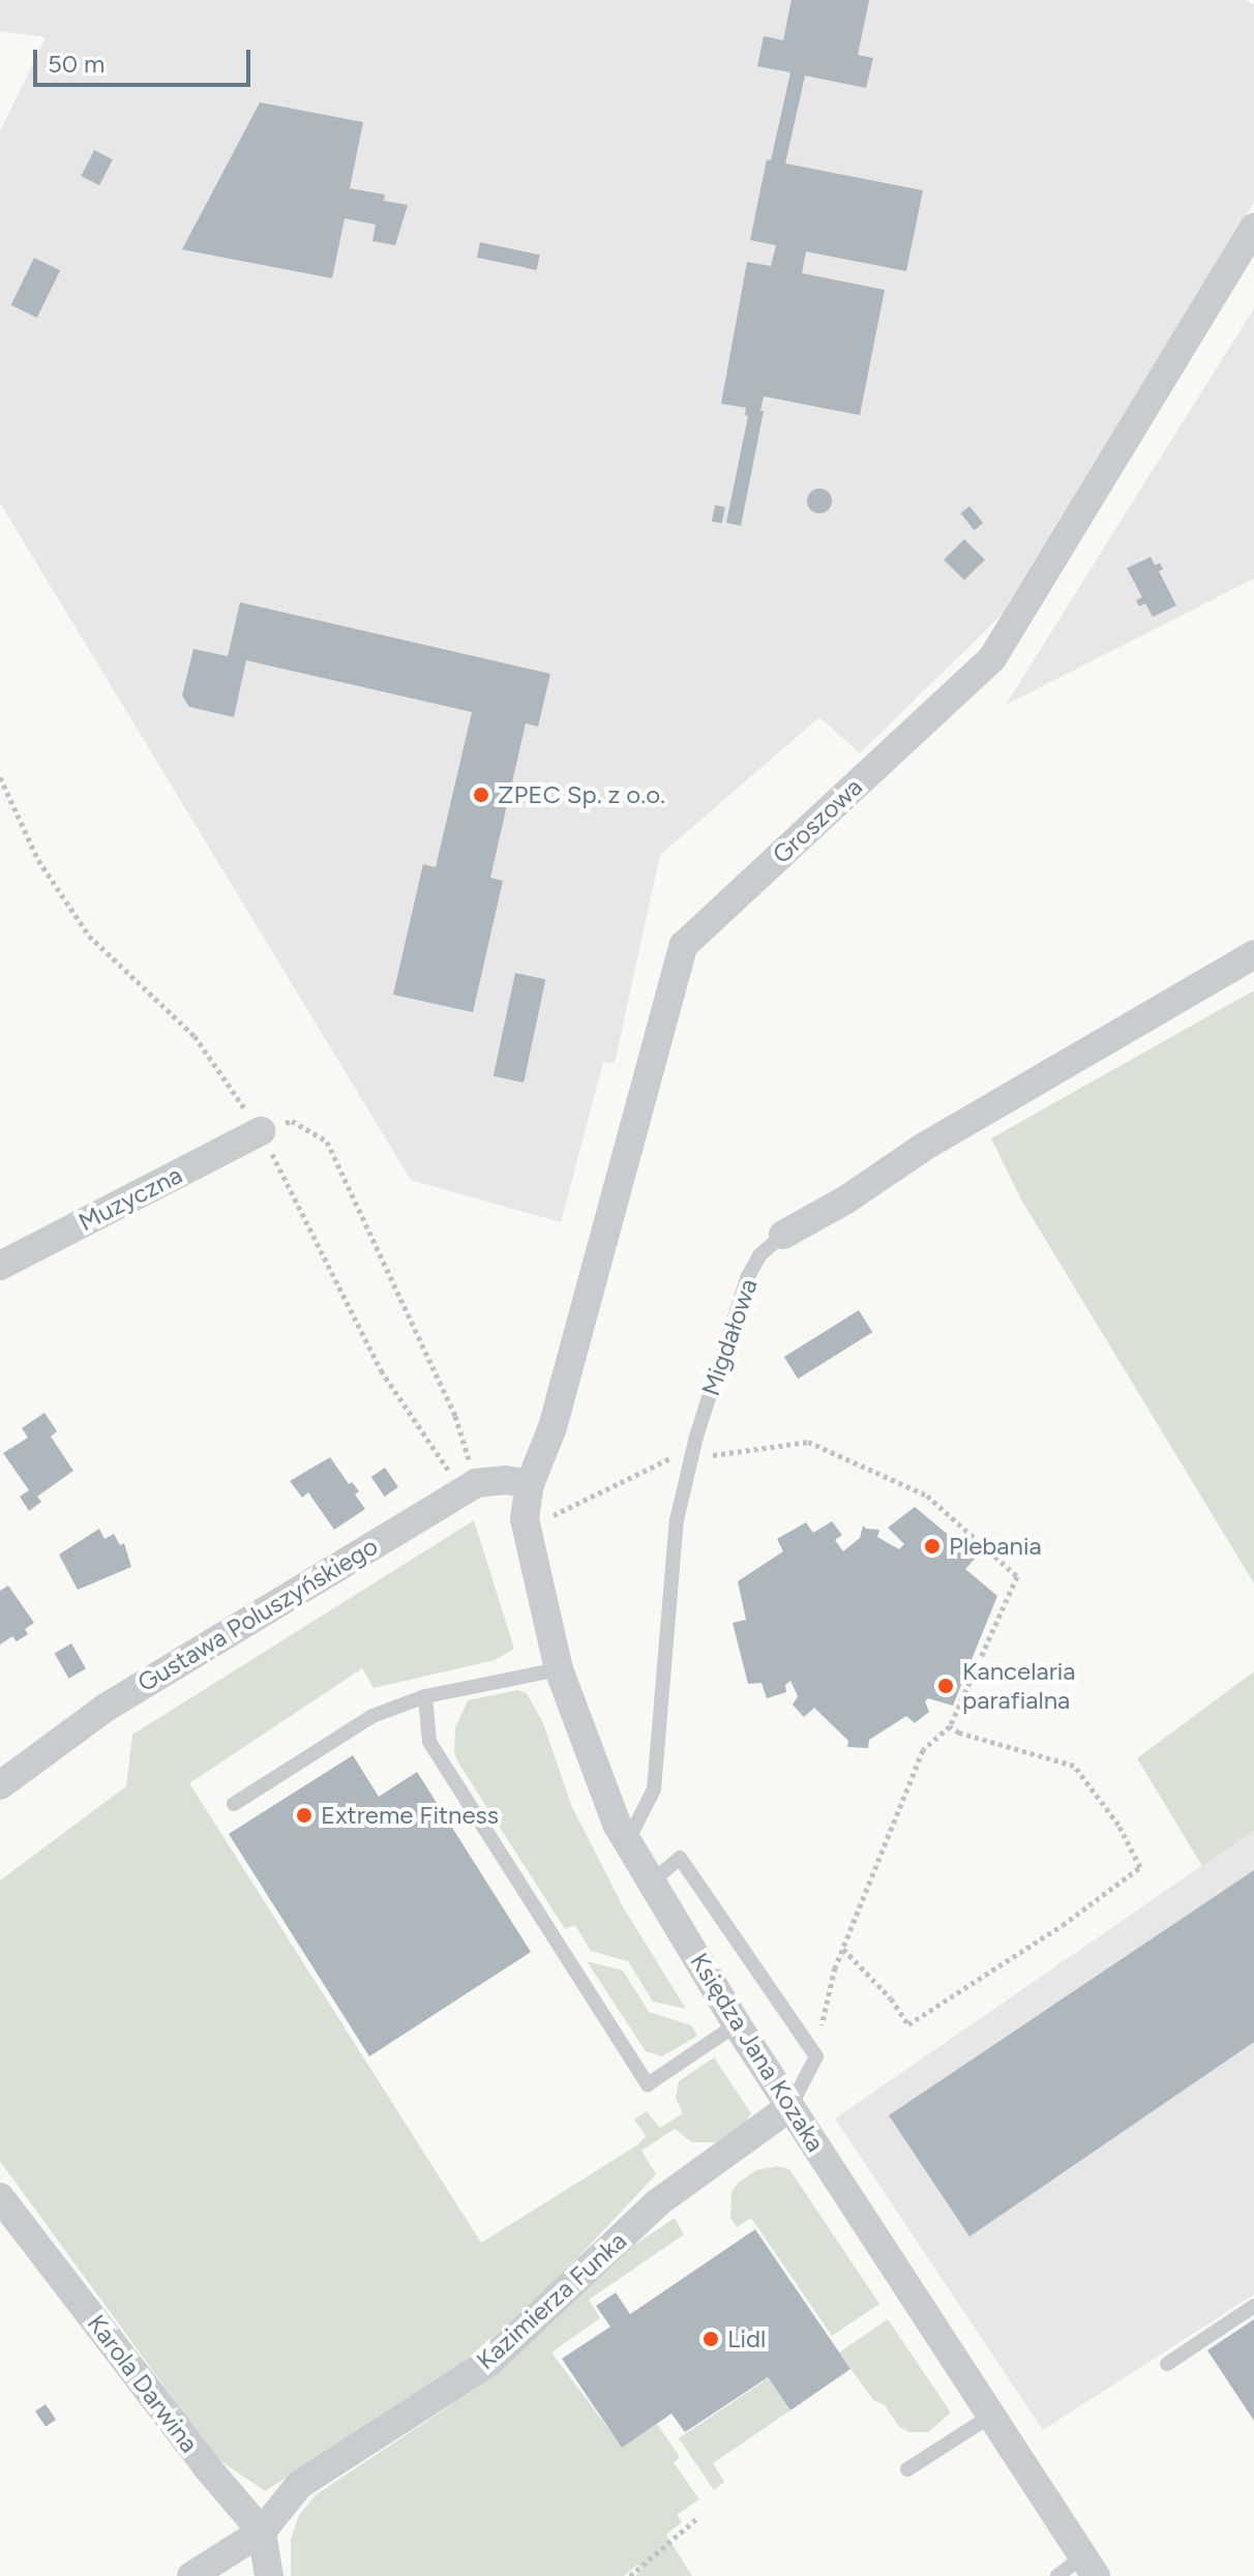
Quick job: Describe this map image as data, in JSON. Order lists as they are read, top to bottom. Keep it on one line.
{"streets":{"street":["Groszowa","Muzyczna","Migdałowa","Gustawa Poluszyńskiego","Księdza Jana Kozaka","Kazimierza Funka","Karola Darwina"]},"crossings":[["Groszowa","Gustawa Poluszyńskiego"],["Groszowa","Księdza Jana Kozaka"],["Migdałowa","Księdza Jana Kozaka"],["Gustawa Poluszyńskiego","Księdza Jana Kozaka"],["Księdza Jana Kozaka","Kazimierza Funka"],["Kazimierza Funka","Karola Darwina"]],"places":["ZPEC Sp. z o.o.","Plebania","Kancelaria parafialna","Extreme Fitness","Lidl"],"scale_bar":"50 m"}
